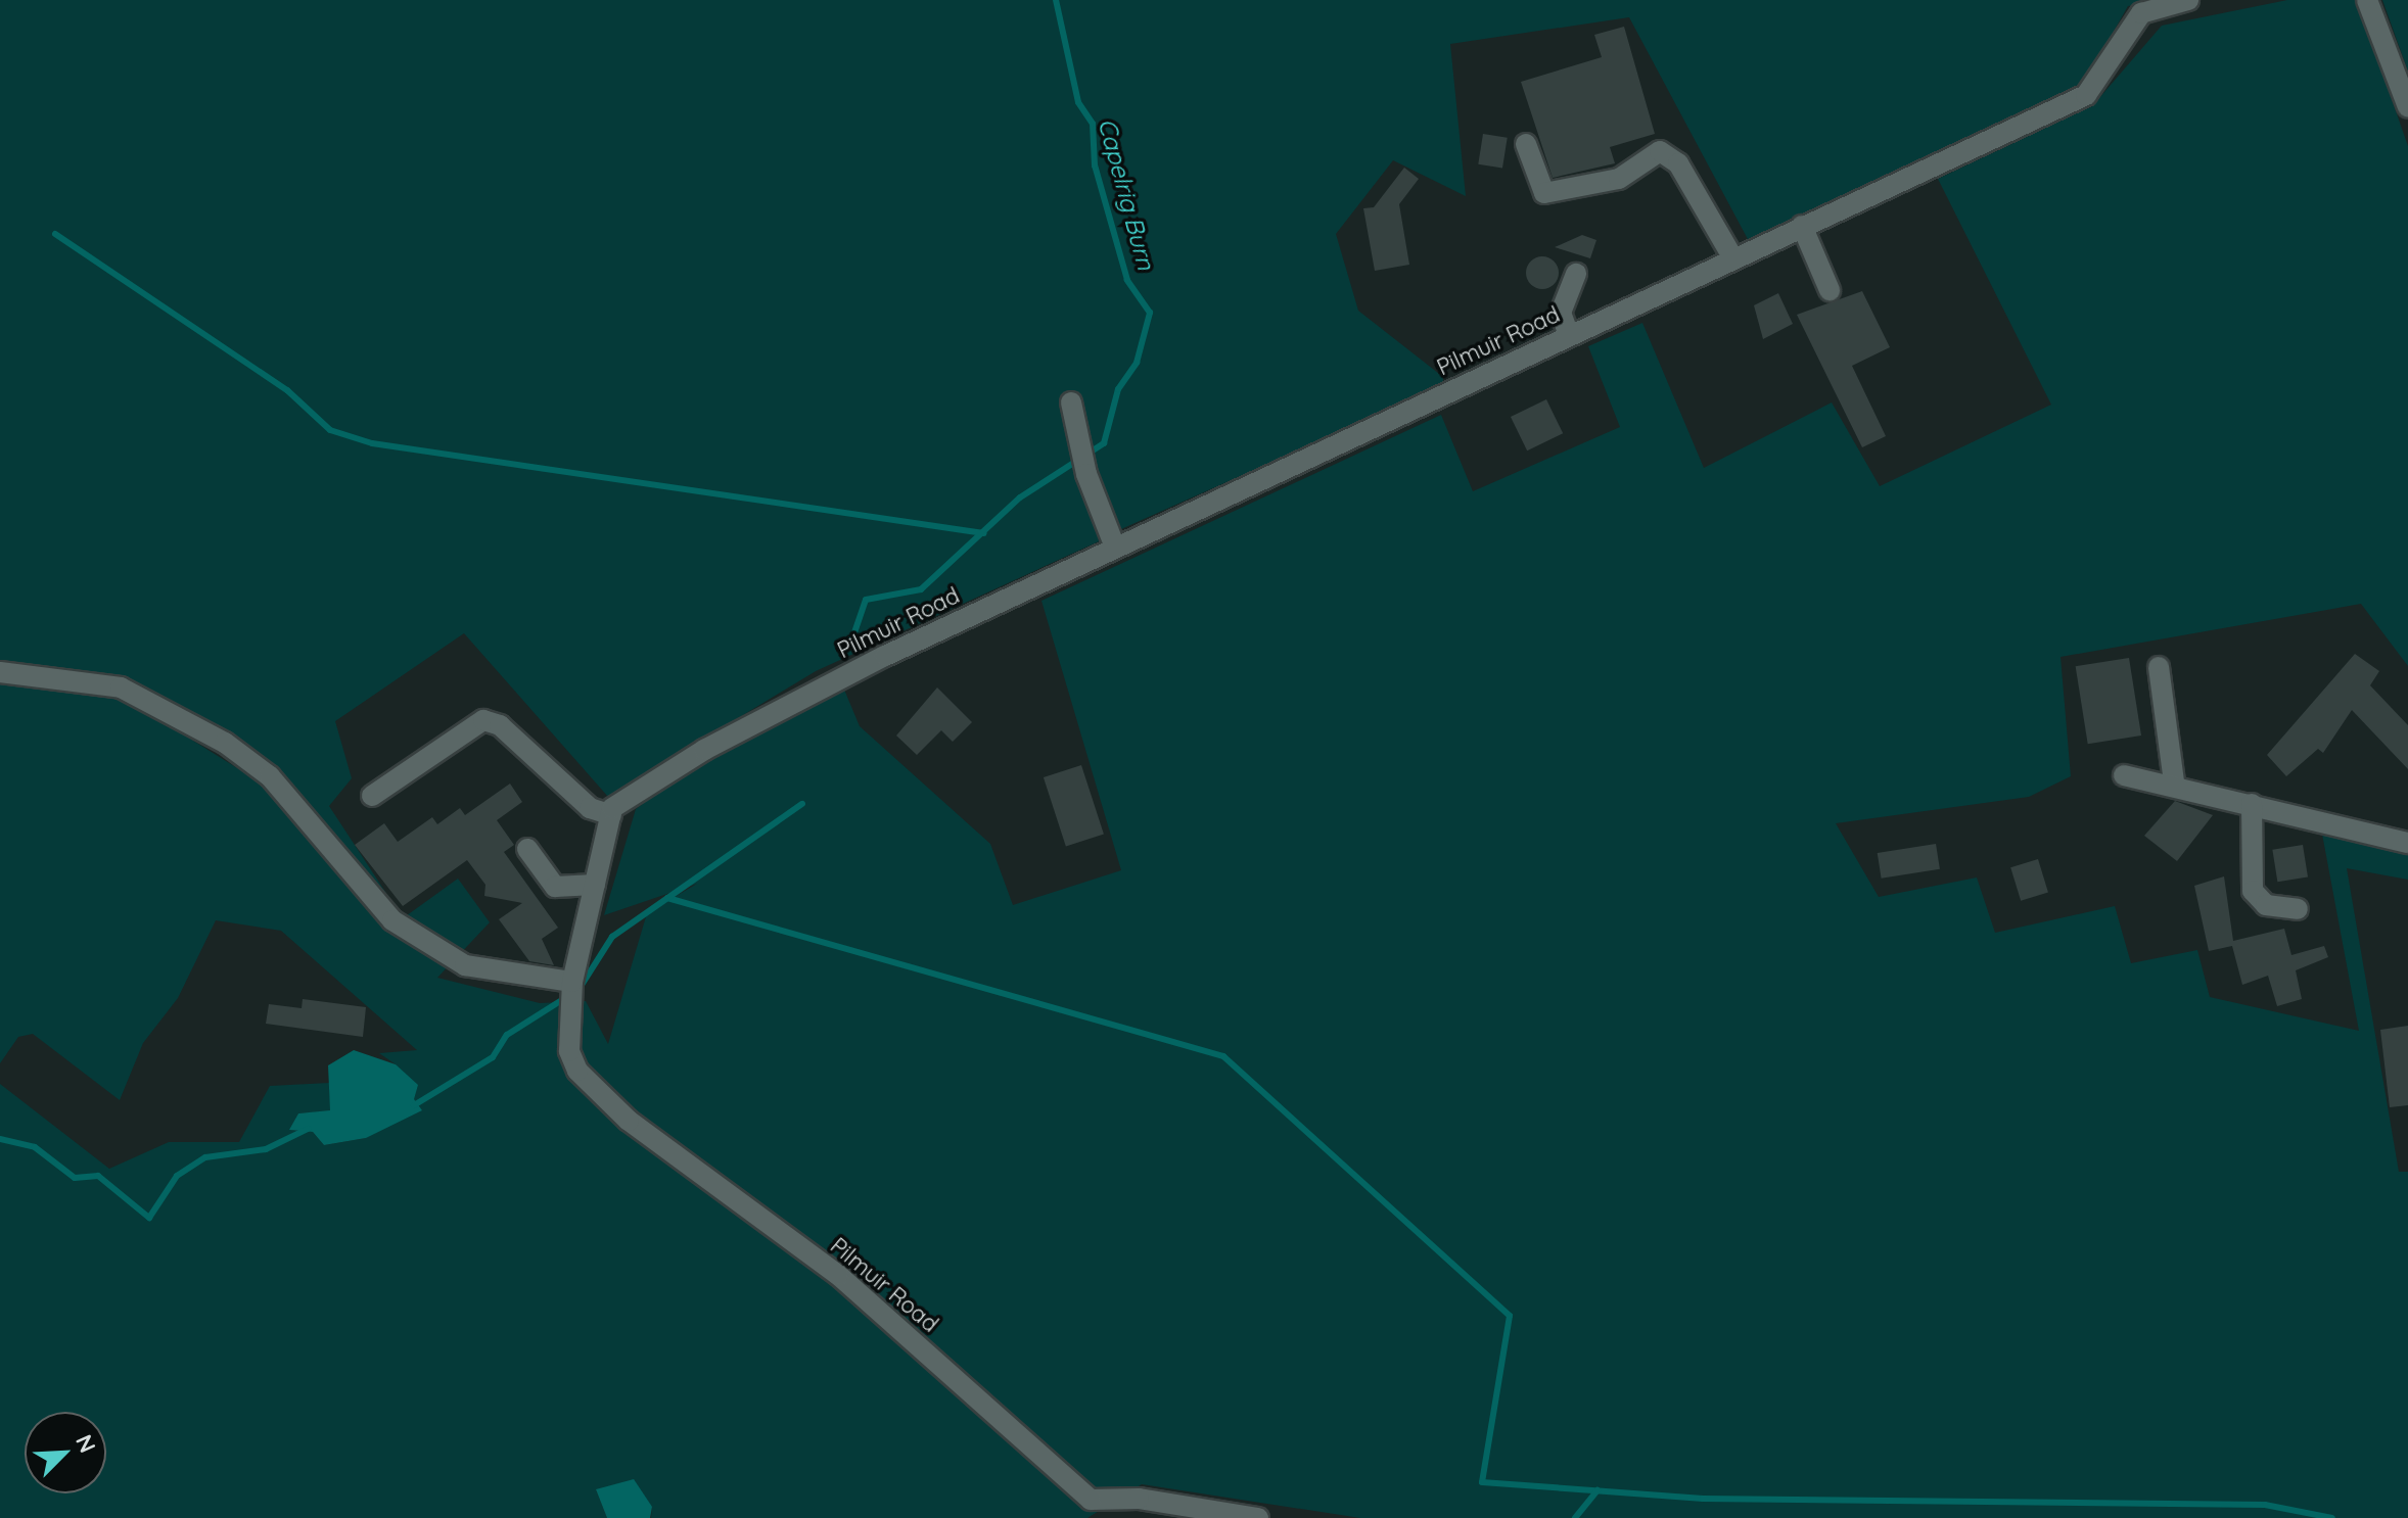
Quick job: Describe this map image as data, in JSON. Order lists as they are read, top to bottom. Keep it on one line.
{"streets":{"street":["Pilmuir Road"]},"water":["Capelrig Burn"],"north":"top right"}
